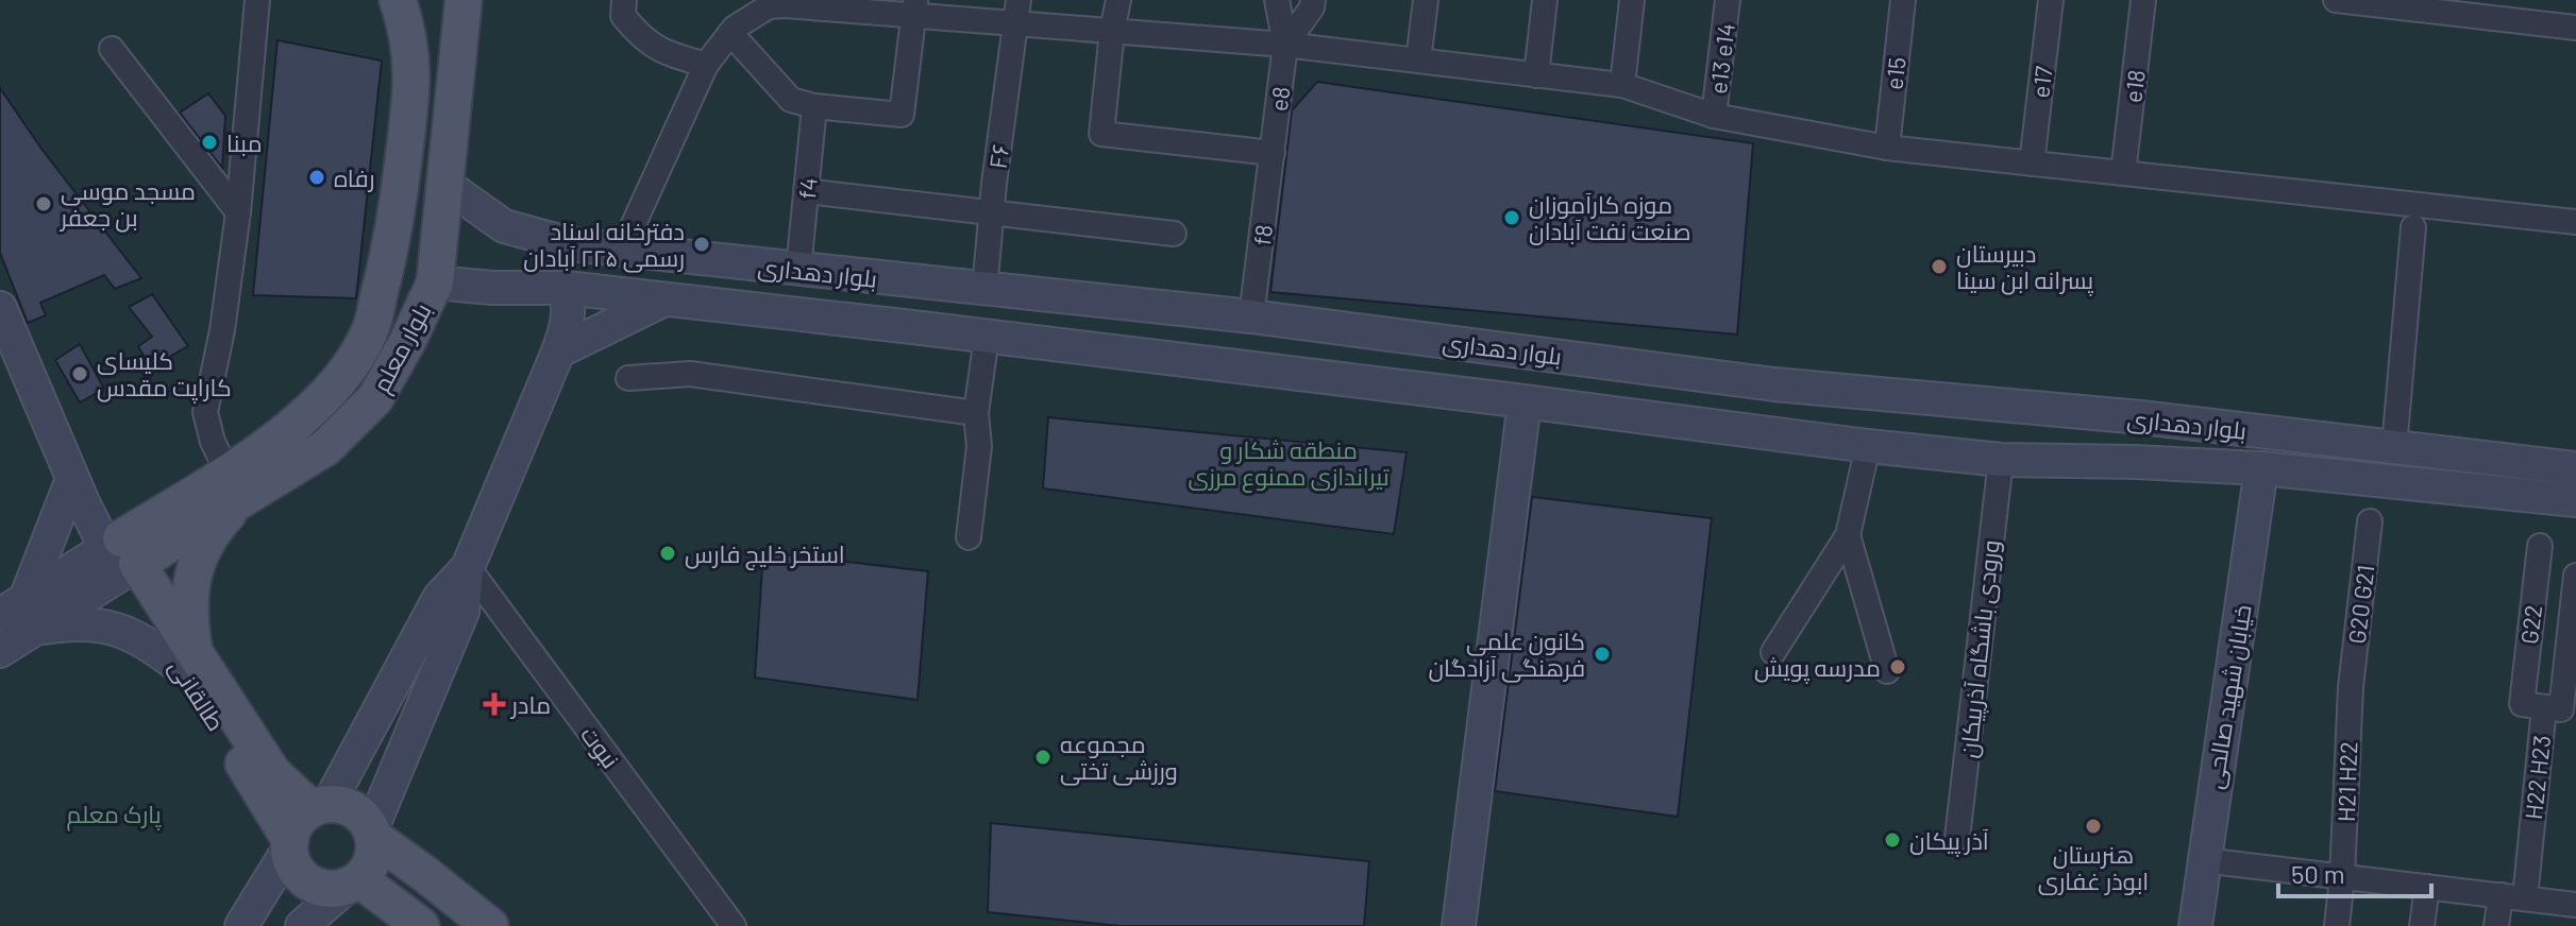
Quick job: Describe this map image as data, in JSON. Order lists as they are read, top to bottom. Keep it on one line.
{"streets":{"main road":["بلوار دهداری","بلوار معلم","طالقانی","خیابان شهید صالحی"],"street":["e13 e14","e15","e17","e18","e8","F۶","f4","f8","G20 G21","G22","ورودی باشگاه آذرپیکان","نبوت","H22 H23","H21 H22"]},"crossings":[["e8","f8"],["F۶","بلوار دهداری"],["f4","بلوار دهداری"],["f8","بلوار دهداری"],["بلوار دهداری","بلوار معلم"],["بلوار دهداری","ورودی باشگاه آذرپیکان"],["بلوار دهداری","خیابان شهید صالحی"],["بلوار معلم","طالقانی"],["G20 G21","H21 H22"],["G22","H22 H23"]],"parks":["منطقه شکار و تیراندازی ممنوع مرزی","پارک معلم"],"places":{"other":["مبنا","رفاه","مسجد موسی بن جعفر","موزه کارآموزان صنعت نفت آبادان","دفترخانه اسناد رسمی ۲۲۵ آبادان","دبیرستان پسرانه ابن سینا","کلیسای کاراپت مقدس","استخر خلیج فارس","کانون علمی فرهنگی آزادگان","مدرسه پویش","مجموعه ورزشی تختی","هنرستان ابوذر غفاری","آذر پیکان"],"health":["مادر"]},"scale_bar":"50 m"}
